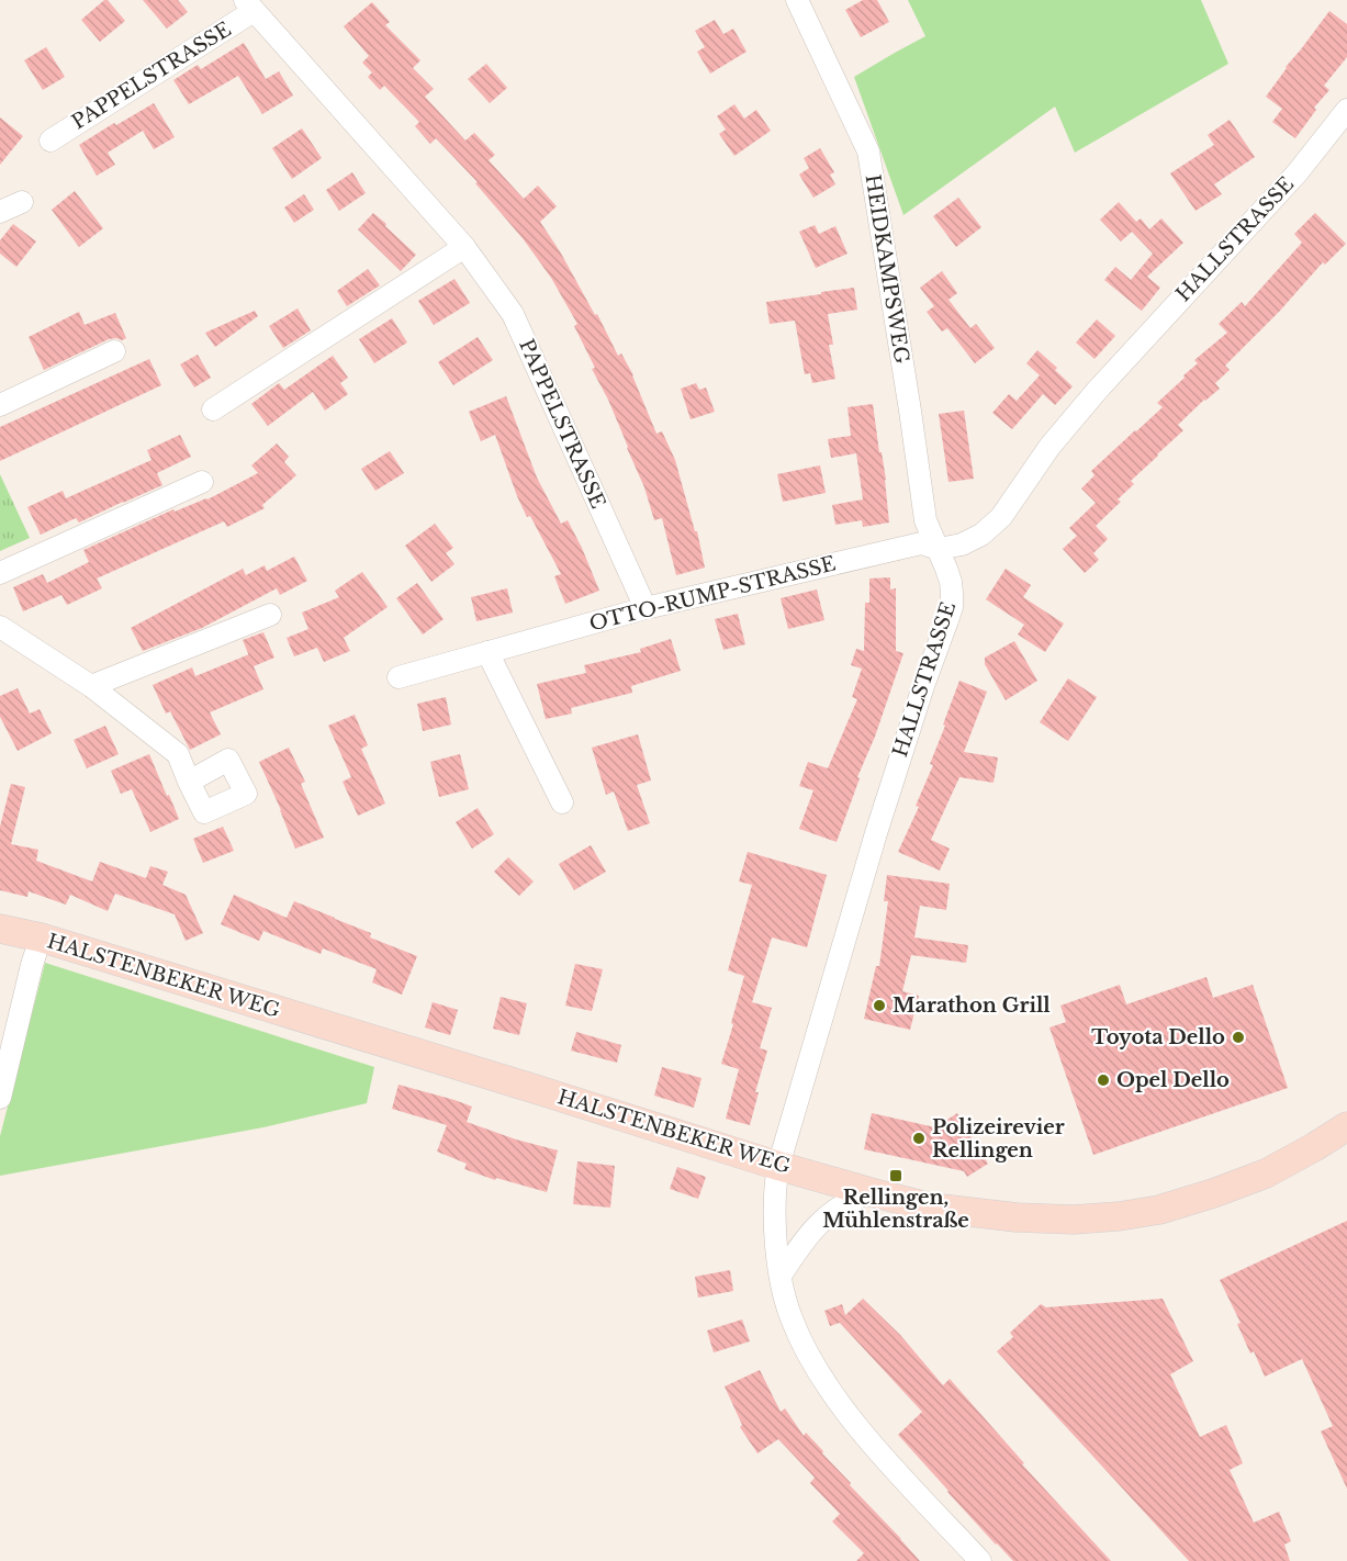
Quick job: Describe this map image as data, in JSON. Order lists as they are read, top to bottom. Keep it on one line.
{"streets":{"main road":["HALSTENBEKER WEG"],"street":["PAPPELSTRASSE","HALLSTRASSE","HEIDKAMPSWEG","OTTO-RUMP-STRASSE"]},"crossings":[["PAPPELSTRASSE","OTTO-RUMP-STRASSE"],["HALLSTRASSE","HEIDKAMPSWEG"],["HALLSTRASSE","OTTO-RUMP-STRASSE"],["HALLSTRASSE","HALSTENBEKER WEG"],["HEIDKAMPSWEG","OTTO-RUMP-STRASSE"]],"places":{"other":["Marathon Grill","Toyota Dello","Opel Dello","Polizeirevier Rellingen"],"transit":["Rellingen, Mühlenstraße"]}}
